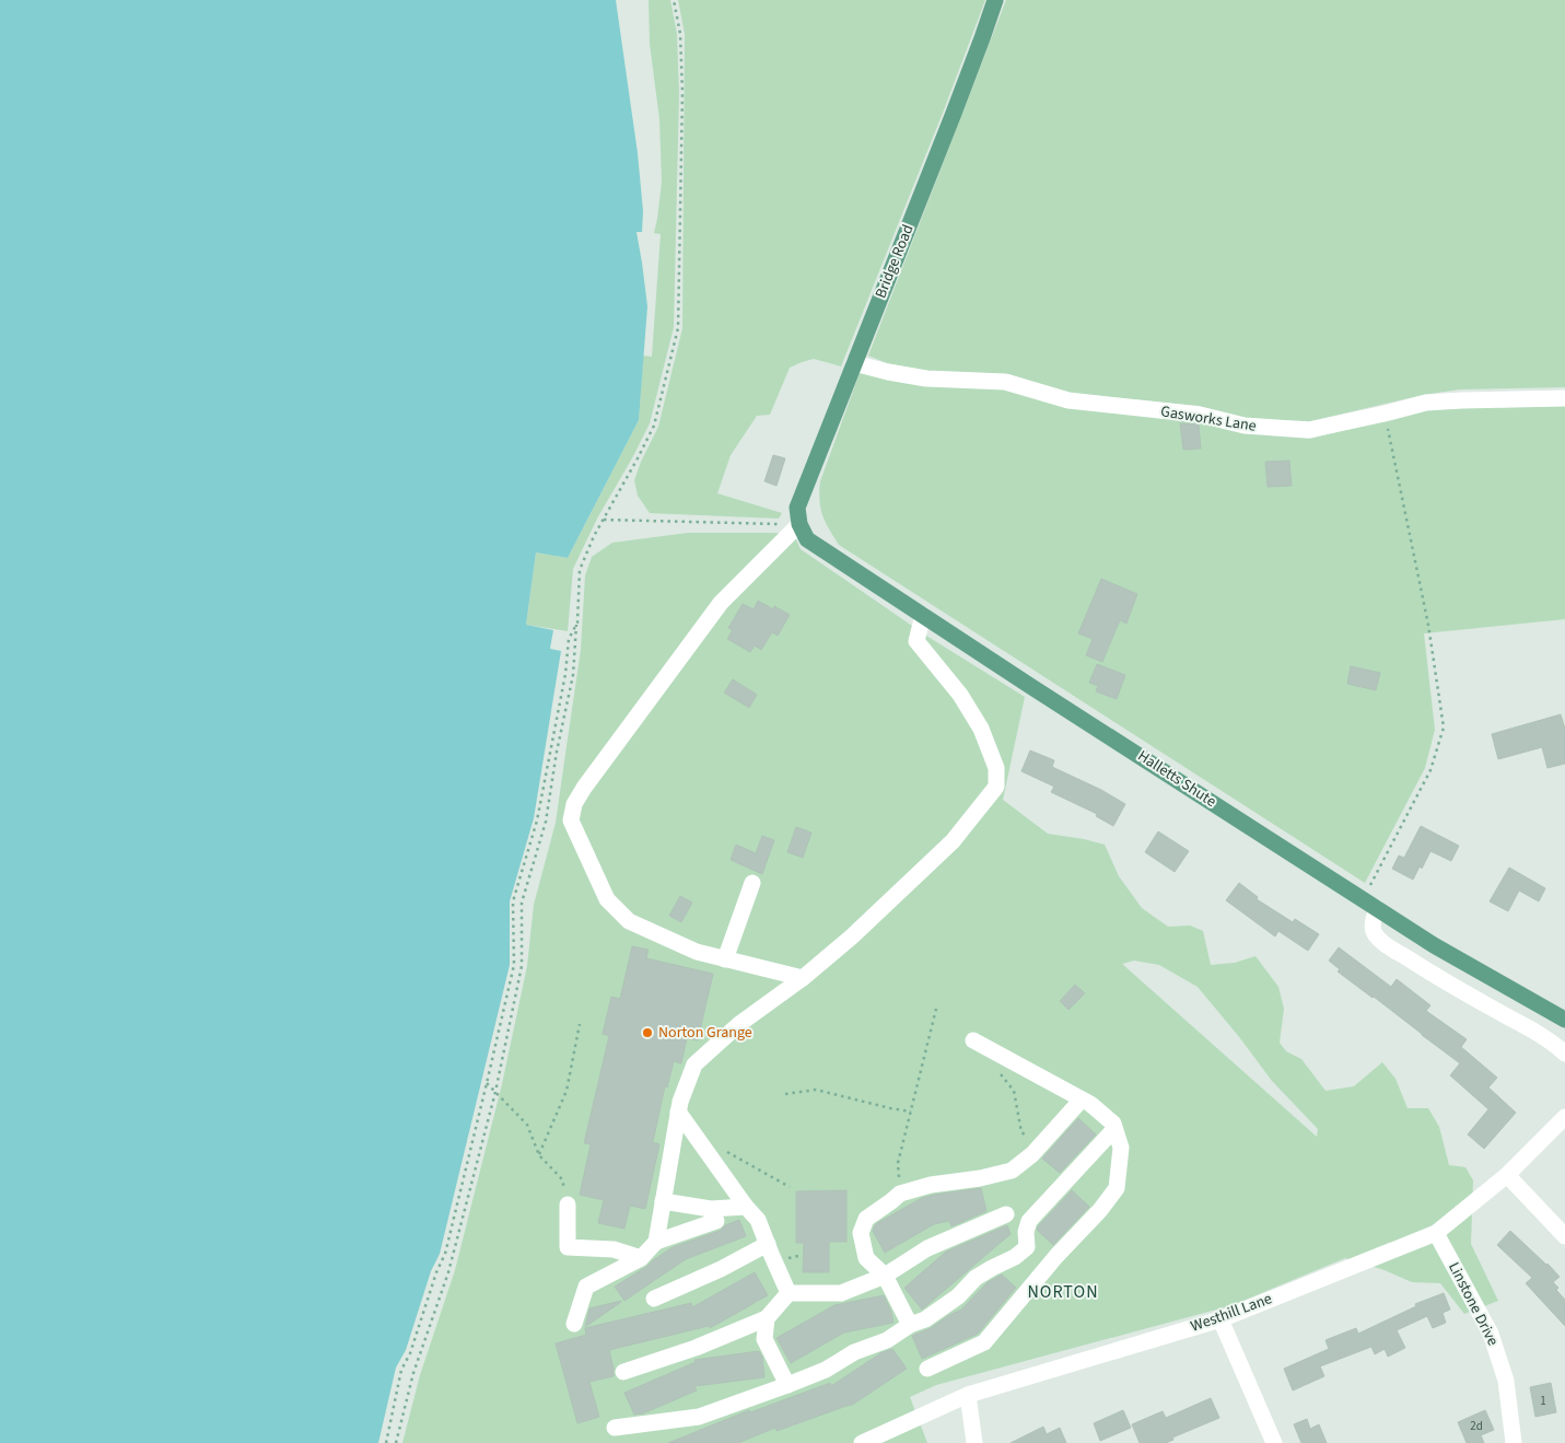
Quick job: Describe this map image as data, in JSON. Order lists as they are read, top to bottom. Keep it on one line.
{"streets":{"main road":["Bridge Road","Halletts Shute"],"street":["Gasworks Lane","Linstone Drive","Westhill Lane"]},"crossings":[["Bridge Road","Gasworks Lane"],["Bridge Road","Halletts Shute"],["Linstone Drive","Westhill Lane"]],"districts":["NORTON"],"places":["Norton Grange"],"house_numbers":["1","2d"]}
